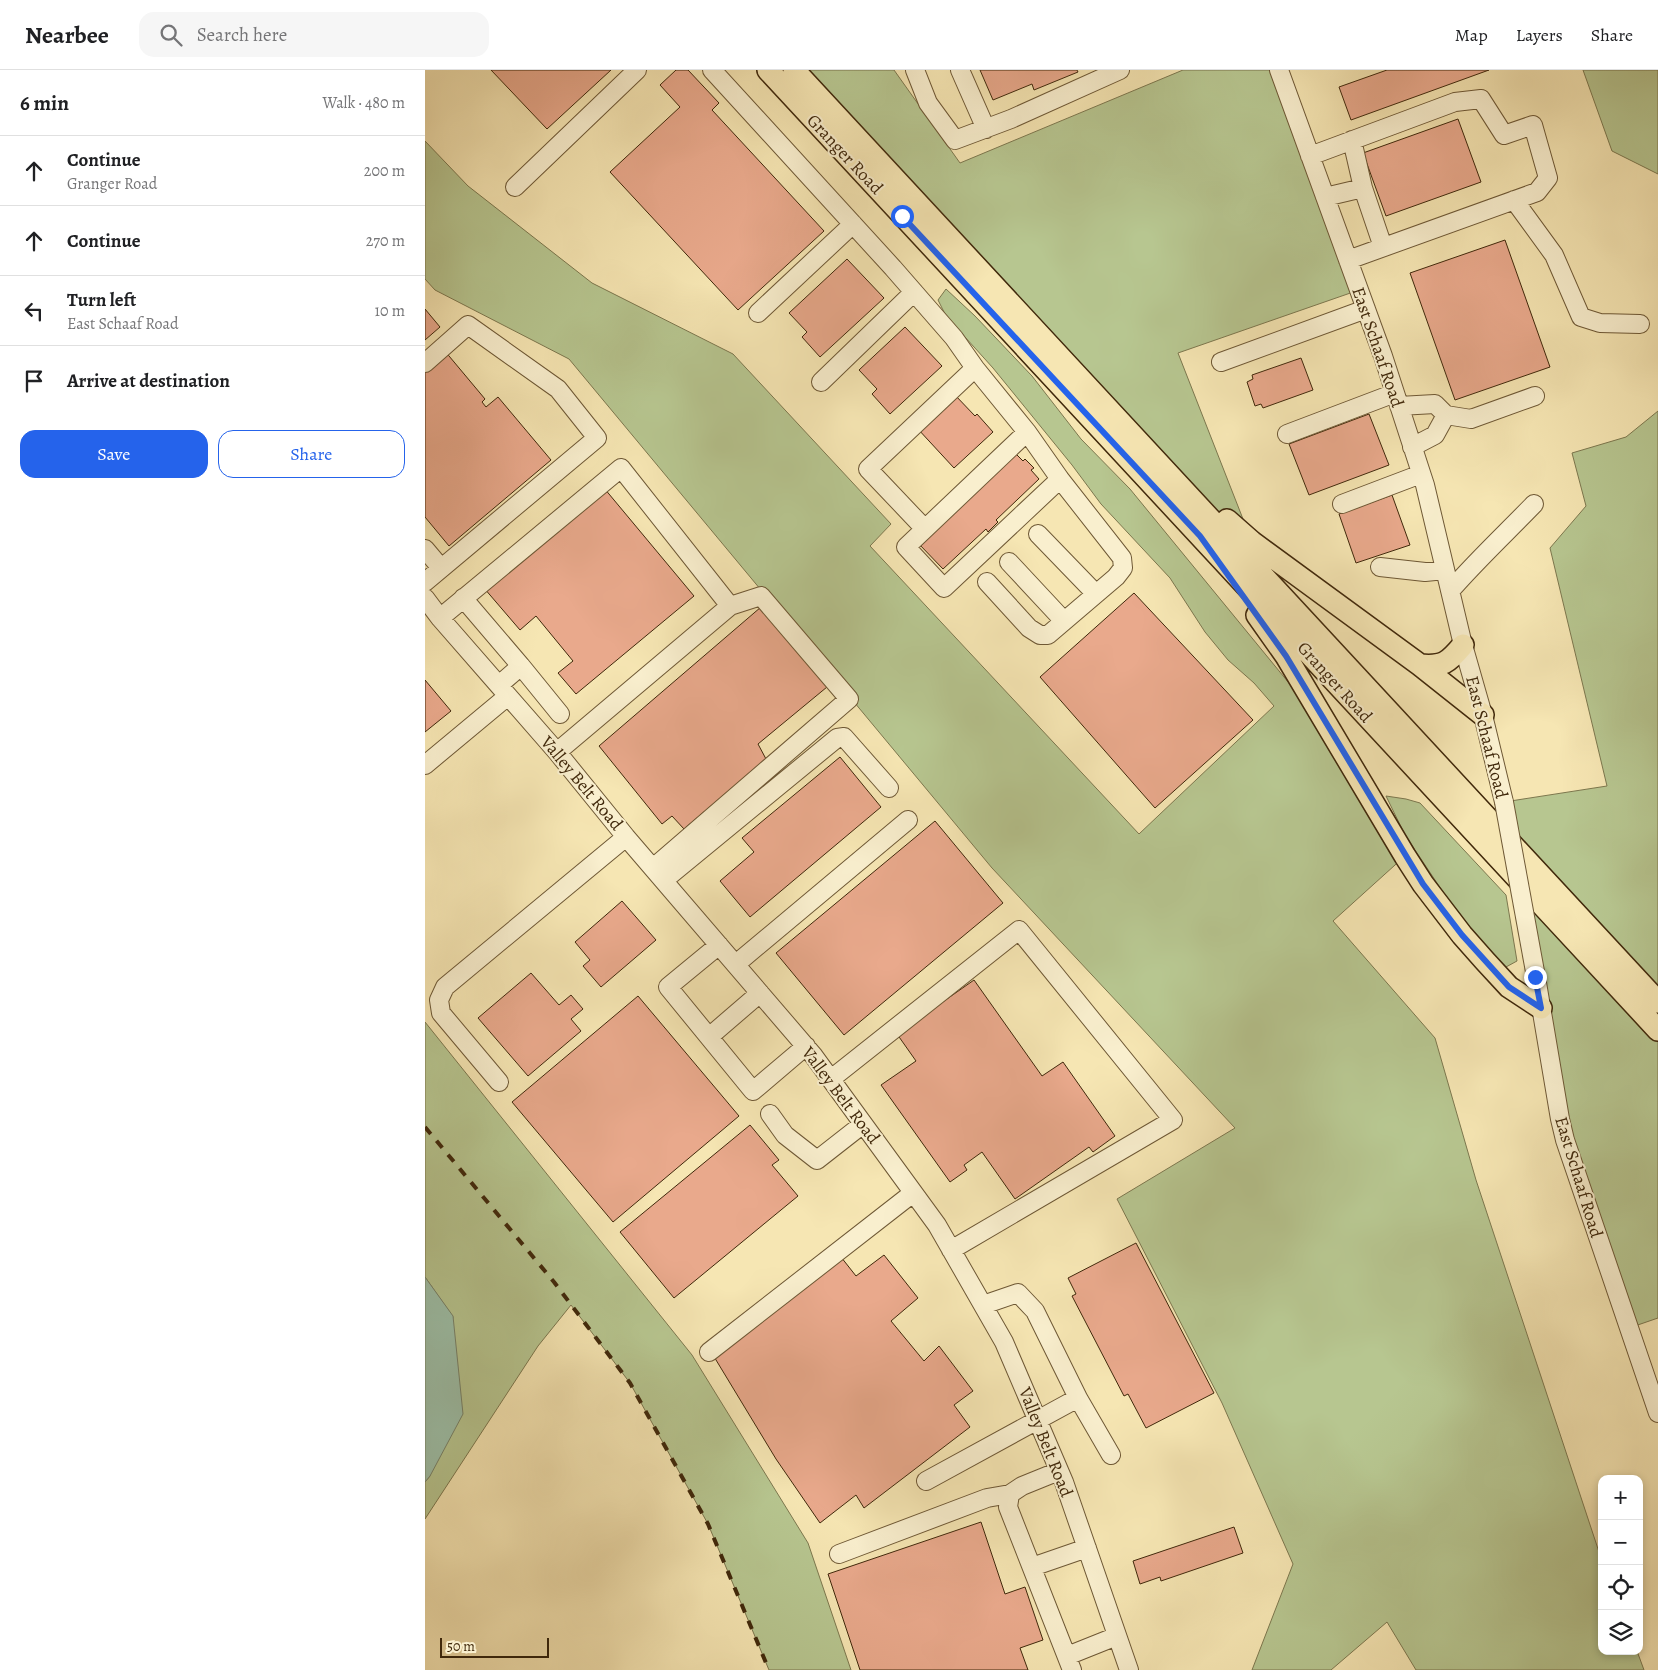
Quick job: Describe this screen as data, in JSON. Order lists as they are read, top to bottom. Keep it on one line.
{"streets":{"main road":["Granger Road"],"street":["East Schaaf Road","Valley Belt Road"]},"scale_bar":"50 m","page":{"header":"Nearbee","search":"Search here","nav":["Map","Layers","Share"],"heading":["6 min","Walk · 480 m"],"list":[["Continue","Granger Road","200 m"],["Continue","270 m"],["Turn left","East Schaaf Road","10 m"],"Arrive at destination"],"buttons":["Save","Share"],"map_buttons":["+","−"],"scale":"50 m"}}
